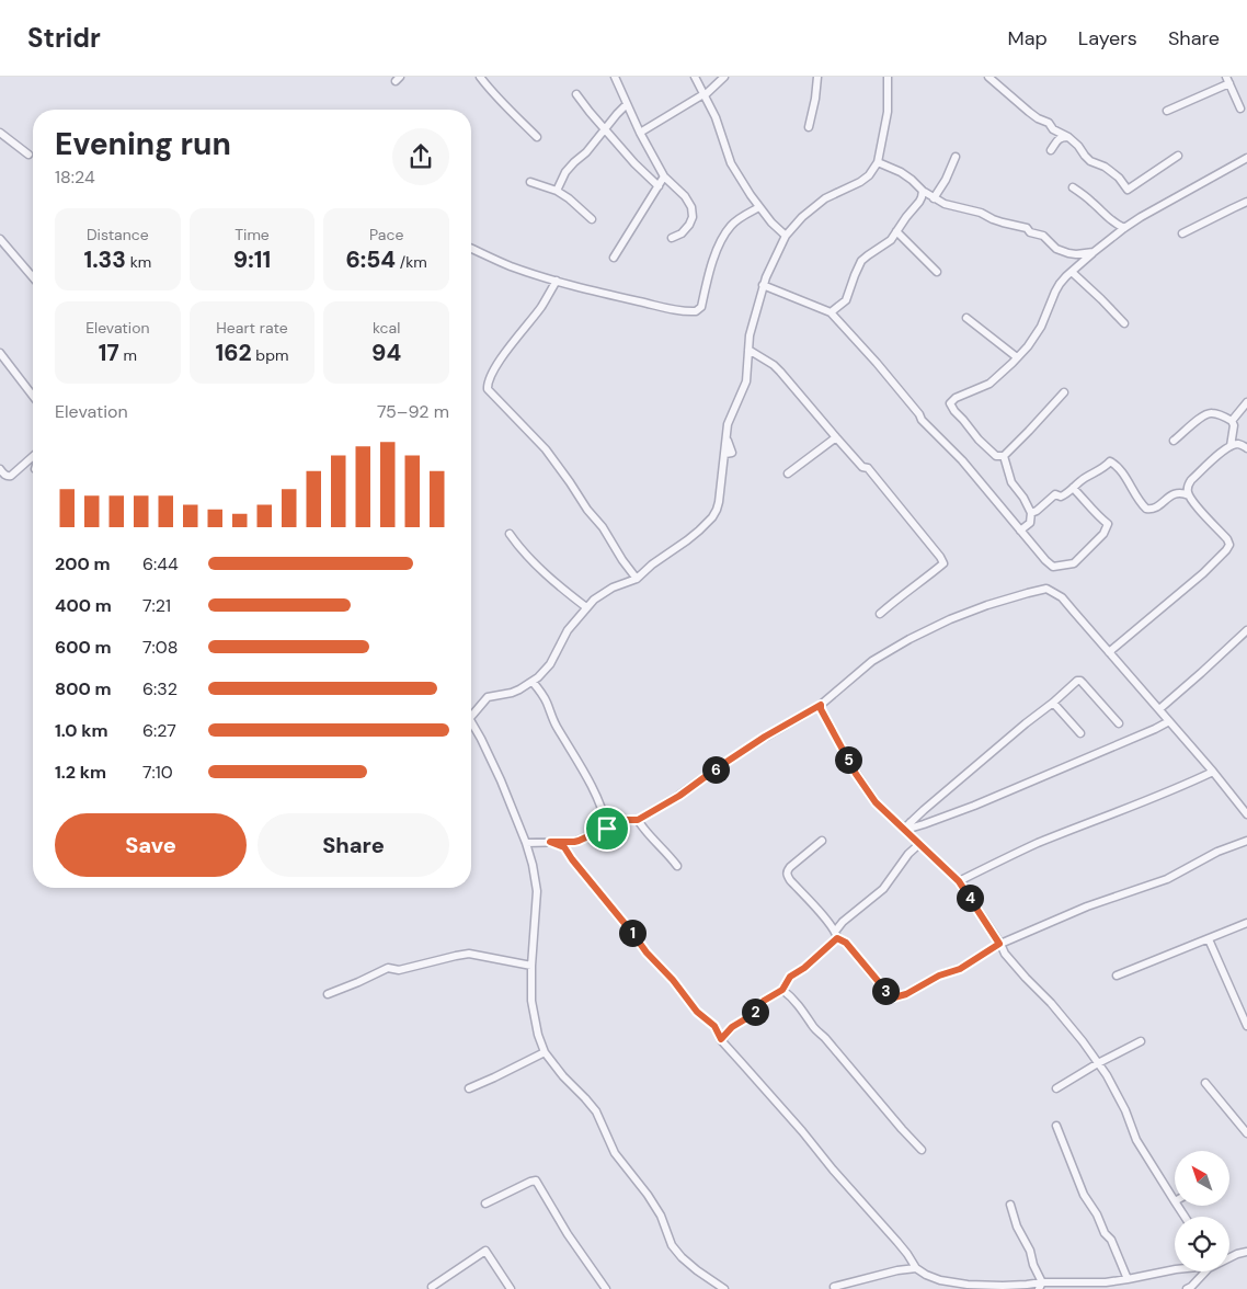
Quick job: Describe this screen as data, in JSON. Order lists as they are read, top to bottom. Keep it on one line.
{"north":"top left","page":{"header":"Stridr","nav":["Map","Layers","Share"],"heading":["Evening run","18:24"],"stats":[["Distance","1.33 km"],["Time","9:11"],["Pace","6:54 /km"],["Elevation","17 m"],["Heart rate","162 bpm"],["kcal","94"]],"chart":["Elevation","75–92 m"],"list":[{"name":"200 m","note":"6:44"},{"name":"400 m","note":"7:21"},{"name":"600 m","note":"7:08"},{"name":"800 m","note":"6:32"},{"name":"1.0 km","note":"6:27"},{"name":"1.2 km","note":"7:10"}],"pins":["5","6","4","1","3","2"],"buttons":["Save","Share"]}}
